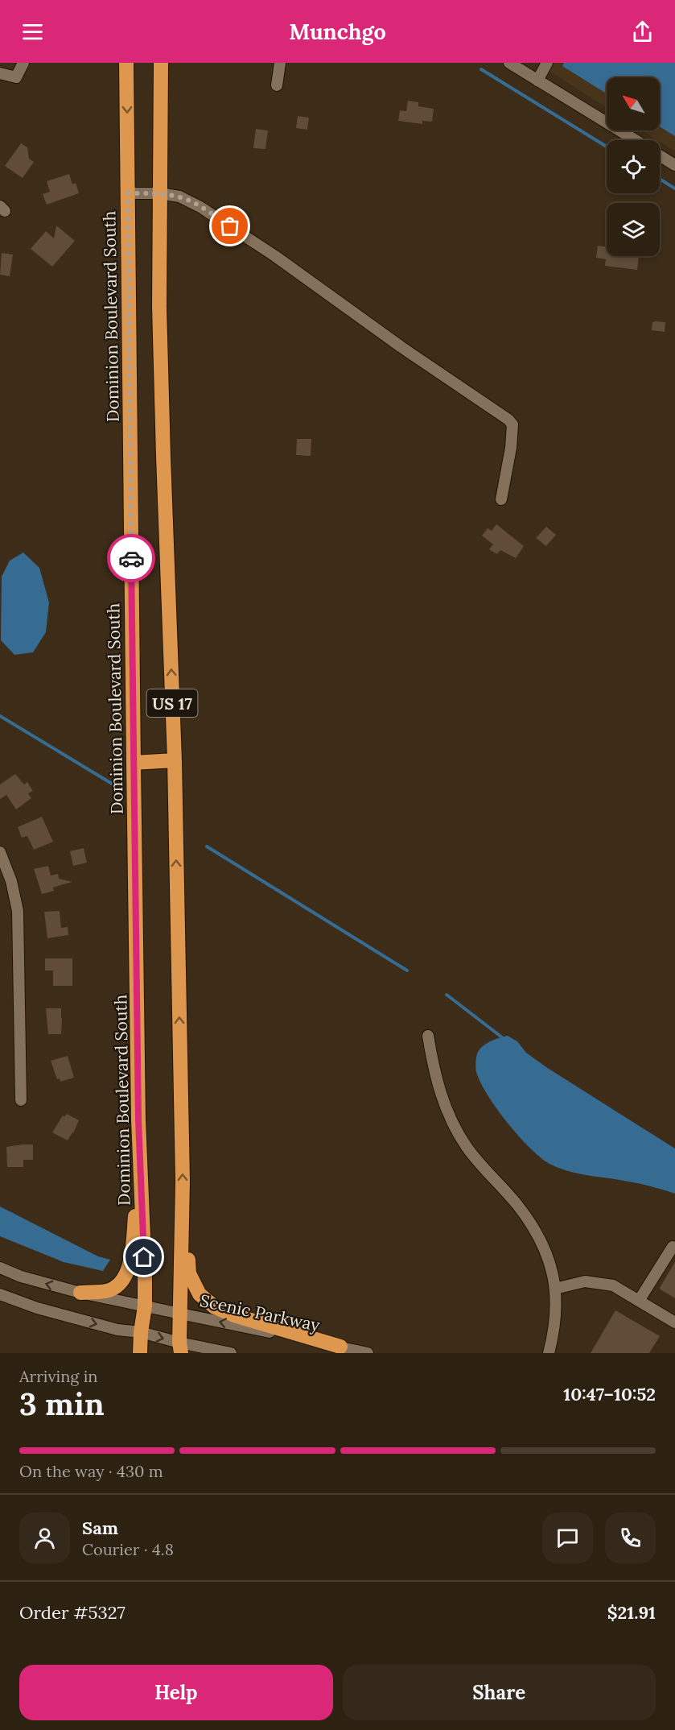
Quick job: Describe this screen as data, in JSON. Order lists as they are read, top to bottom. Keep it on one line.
{"streets":{"highway":["Dominion Boulevard South","US 17"],"street":["Scenic Parkway"]},"crossings":[["Dominion Boulevard South","Scenic Parkway"],["US 17","Scenic Parkway"]],"north":"top left","page":{"header":"Munchgo","heading":["3 min","Arriving in","10:47–10:52"],"panel":["Sam","Courier · 4.8","Order #5327","$21.91"],"bar":"On the way · 430 m","buttons":["Help","Share"]}}
